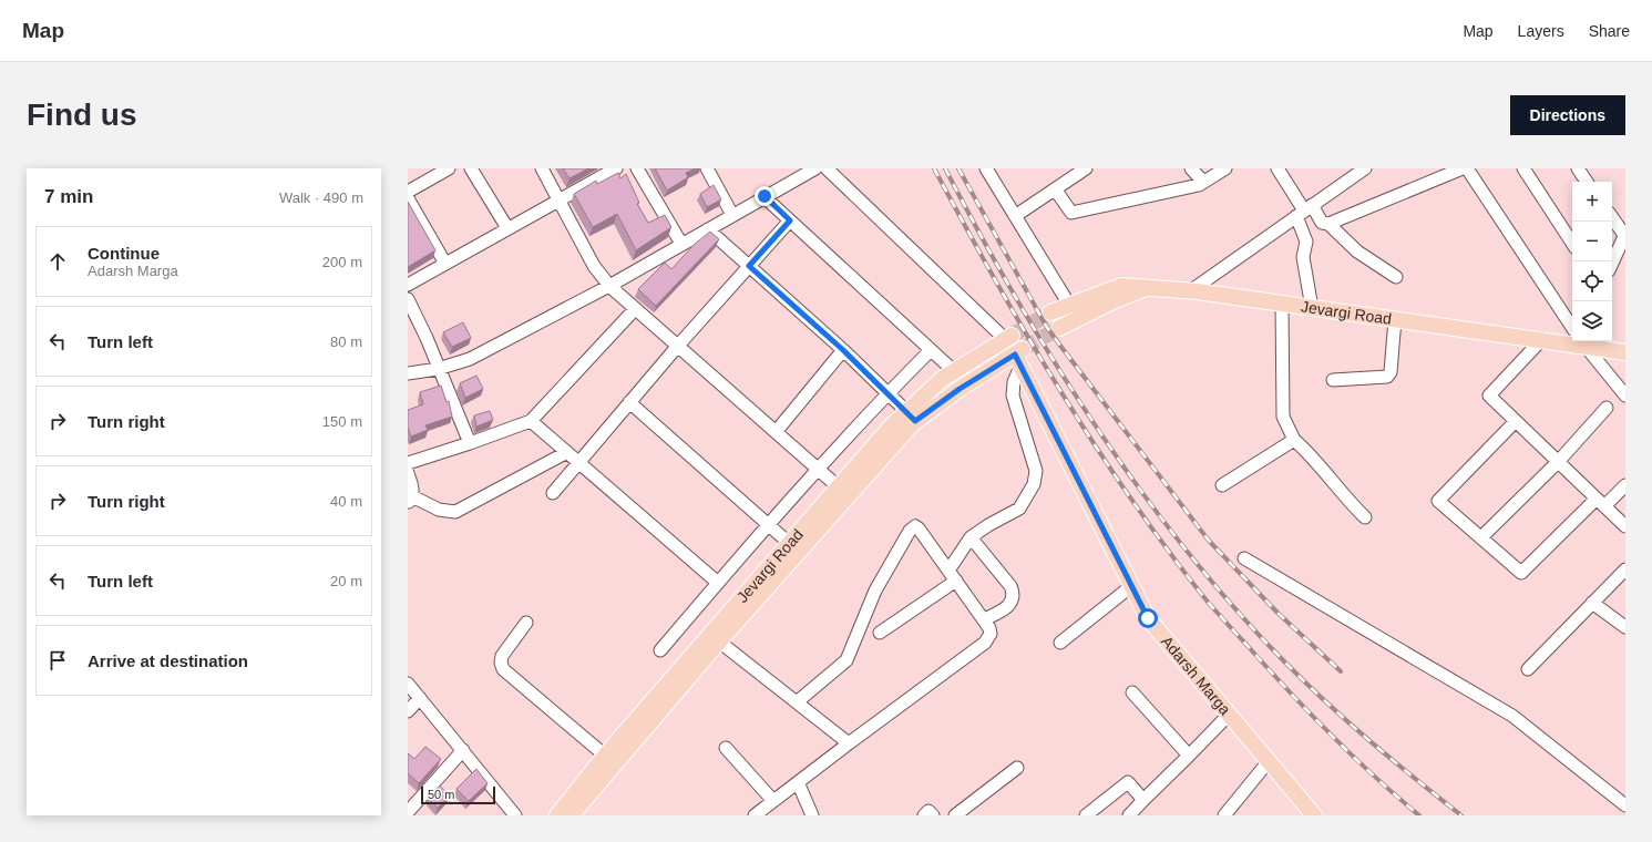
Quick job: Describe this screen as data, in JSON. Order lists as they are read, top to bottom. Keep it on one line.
{"streets":{"main road":["Jevargi Road","Adarsh Marga"]},"scale_bar":"50 m","page":{"header":"Map","nav":["Map","Layers","Share"],"buttons":"Directions","title":"Find us","heading":["7 min","Walk · 490 m"],"map_buttons":["+","−"],"list":[["Continue","Adarsh Marga","200 m"],["Turn left","80 m"],["Turn right","150 m"],["Turn right","40 m"],["Turn left","20 m"],"Arrive at destination"],"scale":"50 m"}}
